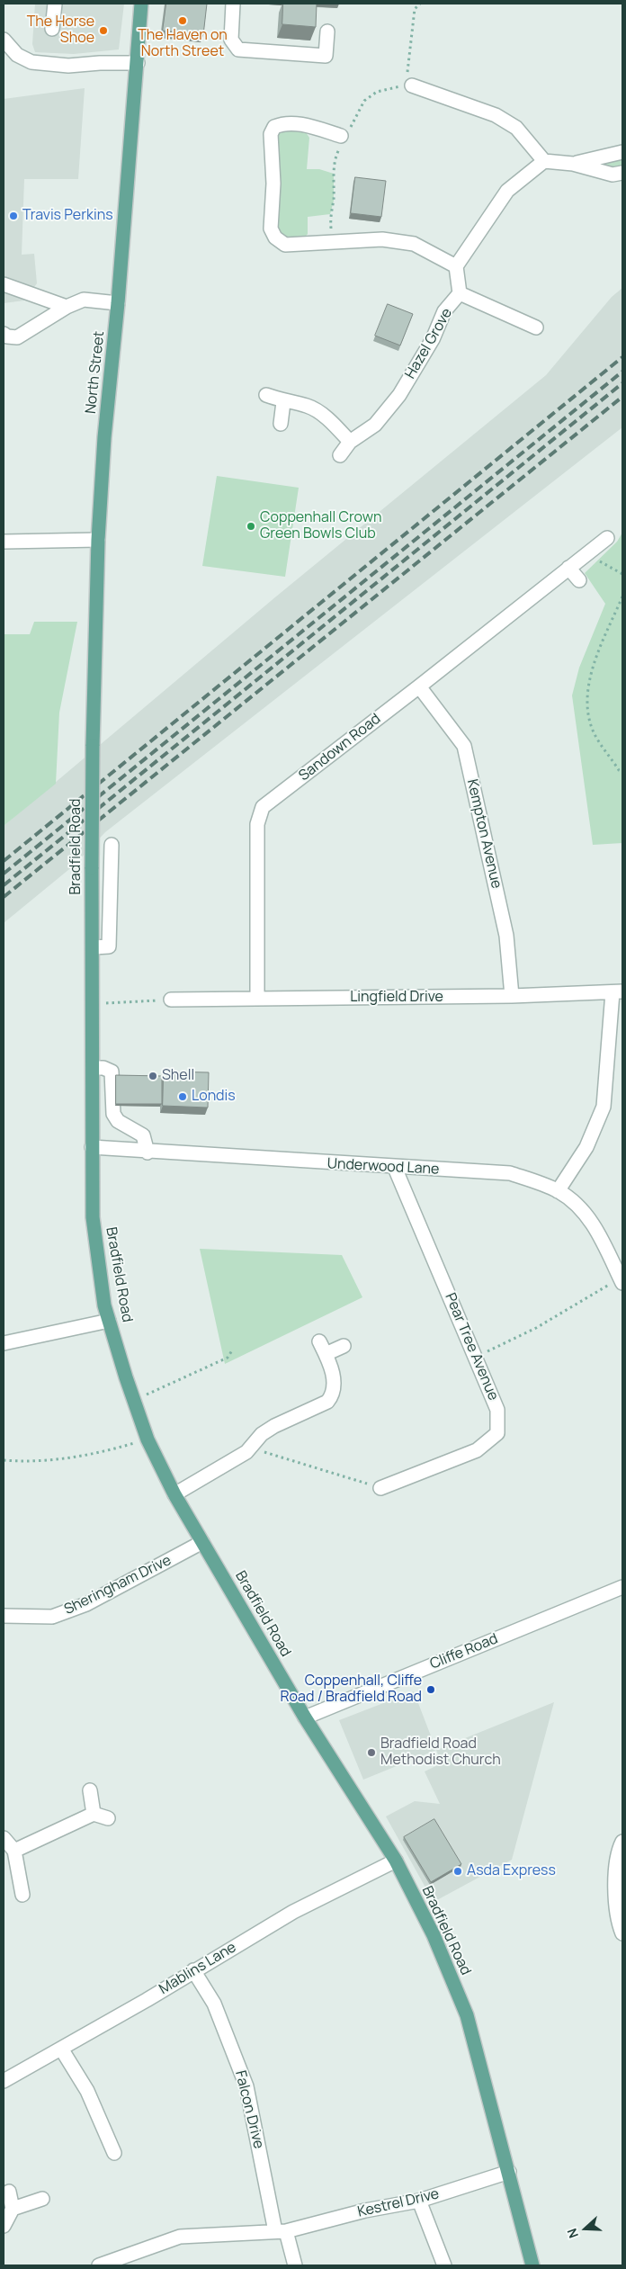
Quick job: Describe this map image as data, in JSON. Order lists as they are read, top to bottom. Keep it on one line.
{"streets":{"main road":["North Street","Bradfield Road"],"street":["Hazel Grove","Sandown Road","Kempton Avenue","Lingfield Drive","Underwood Lane","Pear Tree Avenue","Sheringham Drive","Cliffe Road","Mablins Lane","Falcon Drive","Kestrel Drive"]},"crossings":[["North Street","Bradfield Road"],["Sandown Road","Kempton Avenue"],["Sandown Road","Lingfield Drive"],["Kempton Avenue","Lingfield Drive"],["Bradfield Road","Underwood Lane"],["Bradfield Road","Sheringham Drive"],["Bradfield Road","Cliffe Road"],["Bradfield Road","Mablins Lane"],["Bradfield Road","Kestrel Drive"],["Underwood Lane","Pear Tree Avenue"],["Mablins Lane","Falcon Drive"],["Falcon Drive","Kestrel Drive"]],"places":["The Haven on North Street","The Horse Shoe","Travis Perkins","Coppenhall Crown Green Bowls Club","Shell","Londis","Coppenhall, Cliffe Road / Bradfield Road","Bradfield Road Methodist Church","Asda Express"],"north":"left"}
